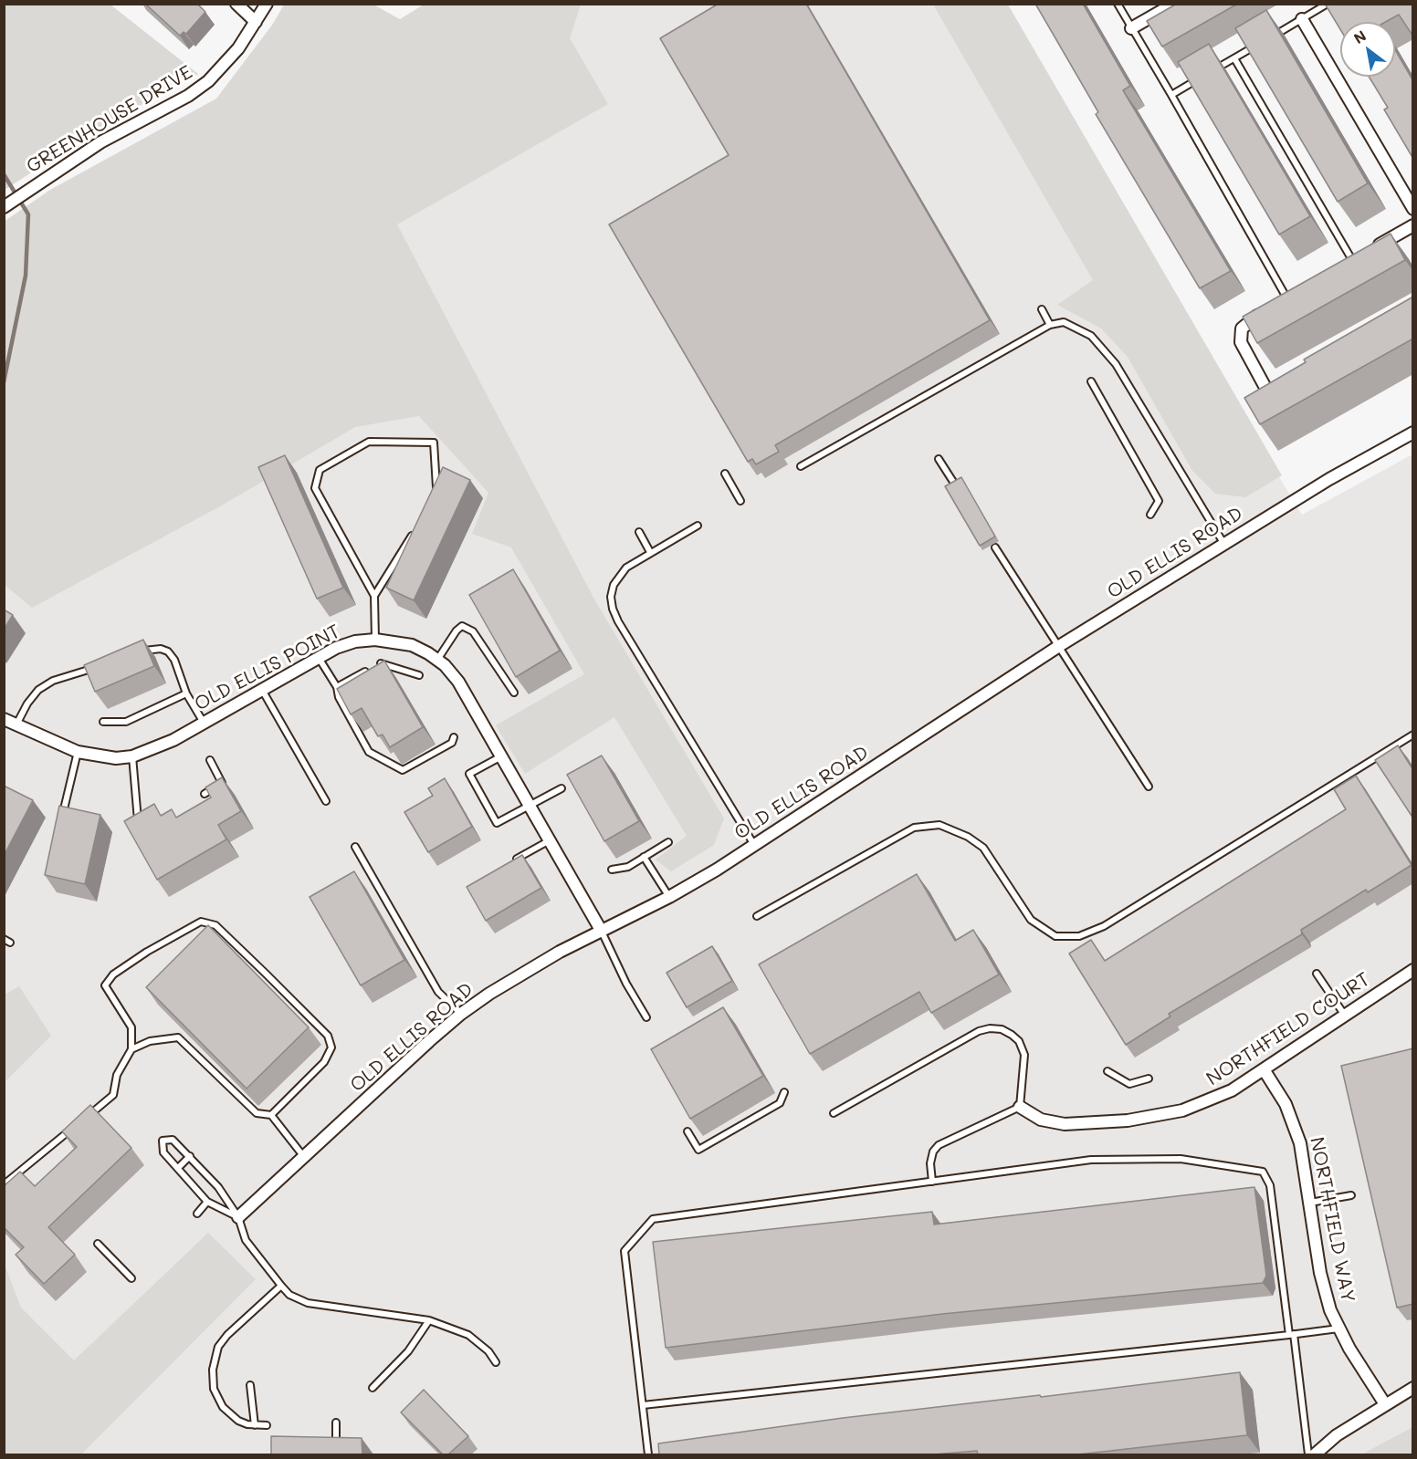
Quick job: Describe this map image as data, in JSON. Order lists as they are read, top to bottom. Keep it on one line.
{"streets":{"street":["GREENHOUSE DRIVE","OLD ELLIS ROAD","OLD ELLIS POINT","NORTHFIELD COURT","NORTHFIELD WAY"]},"crossings":[["OLD ELLIS ROAD","OLD ELLIS POINT"],["NORTHFIELD COURT","NORTHFIELD WAY"]],"north":"top left"}
